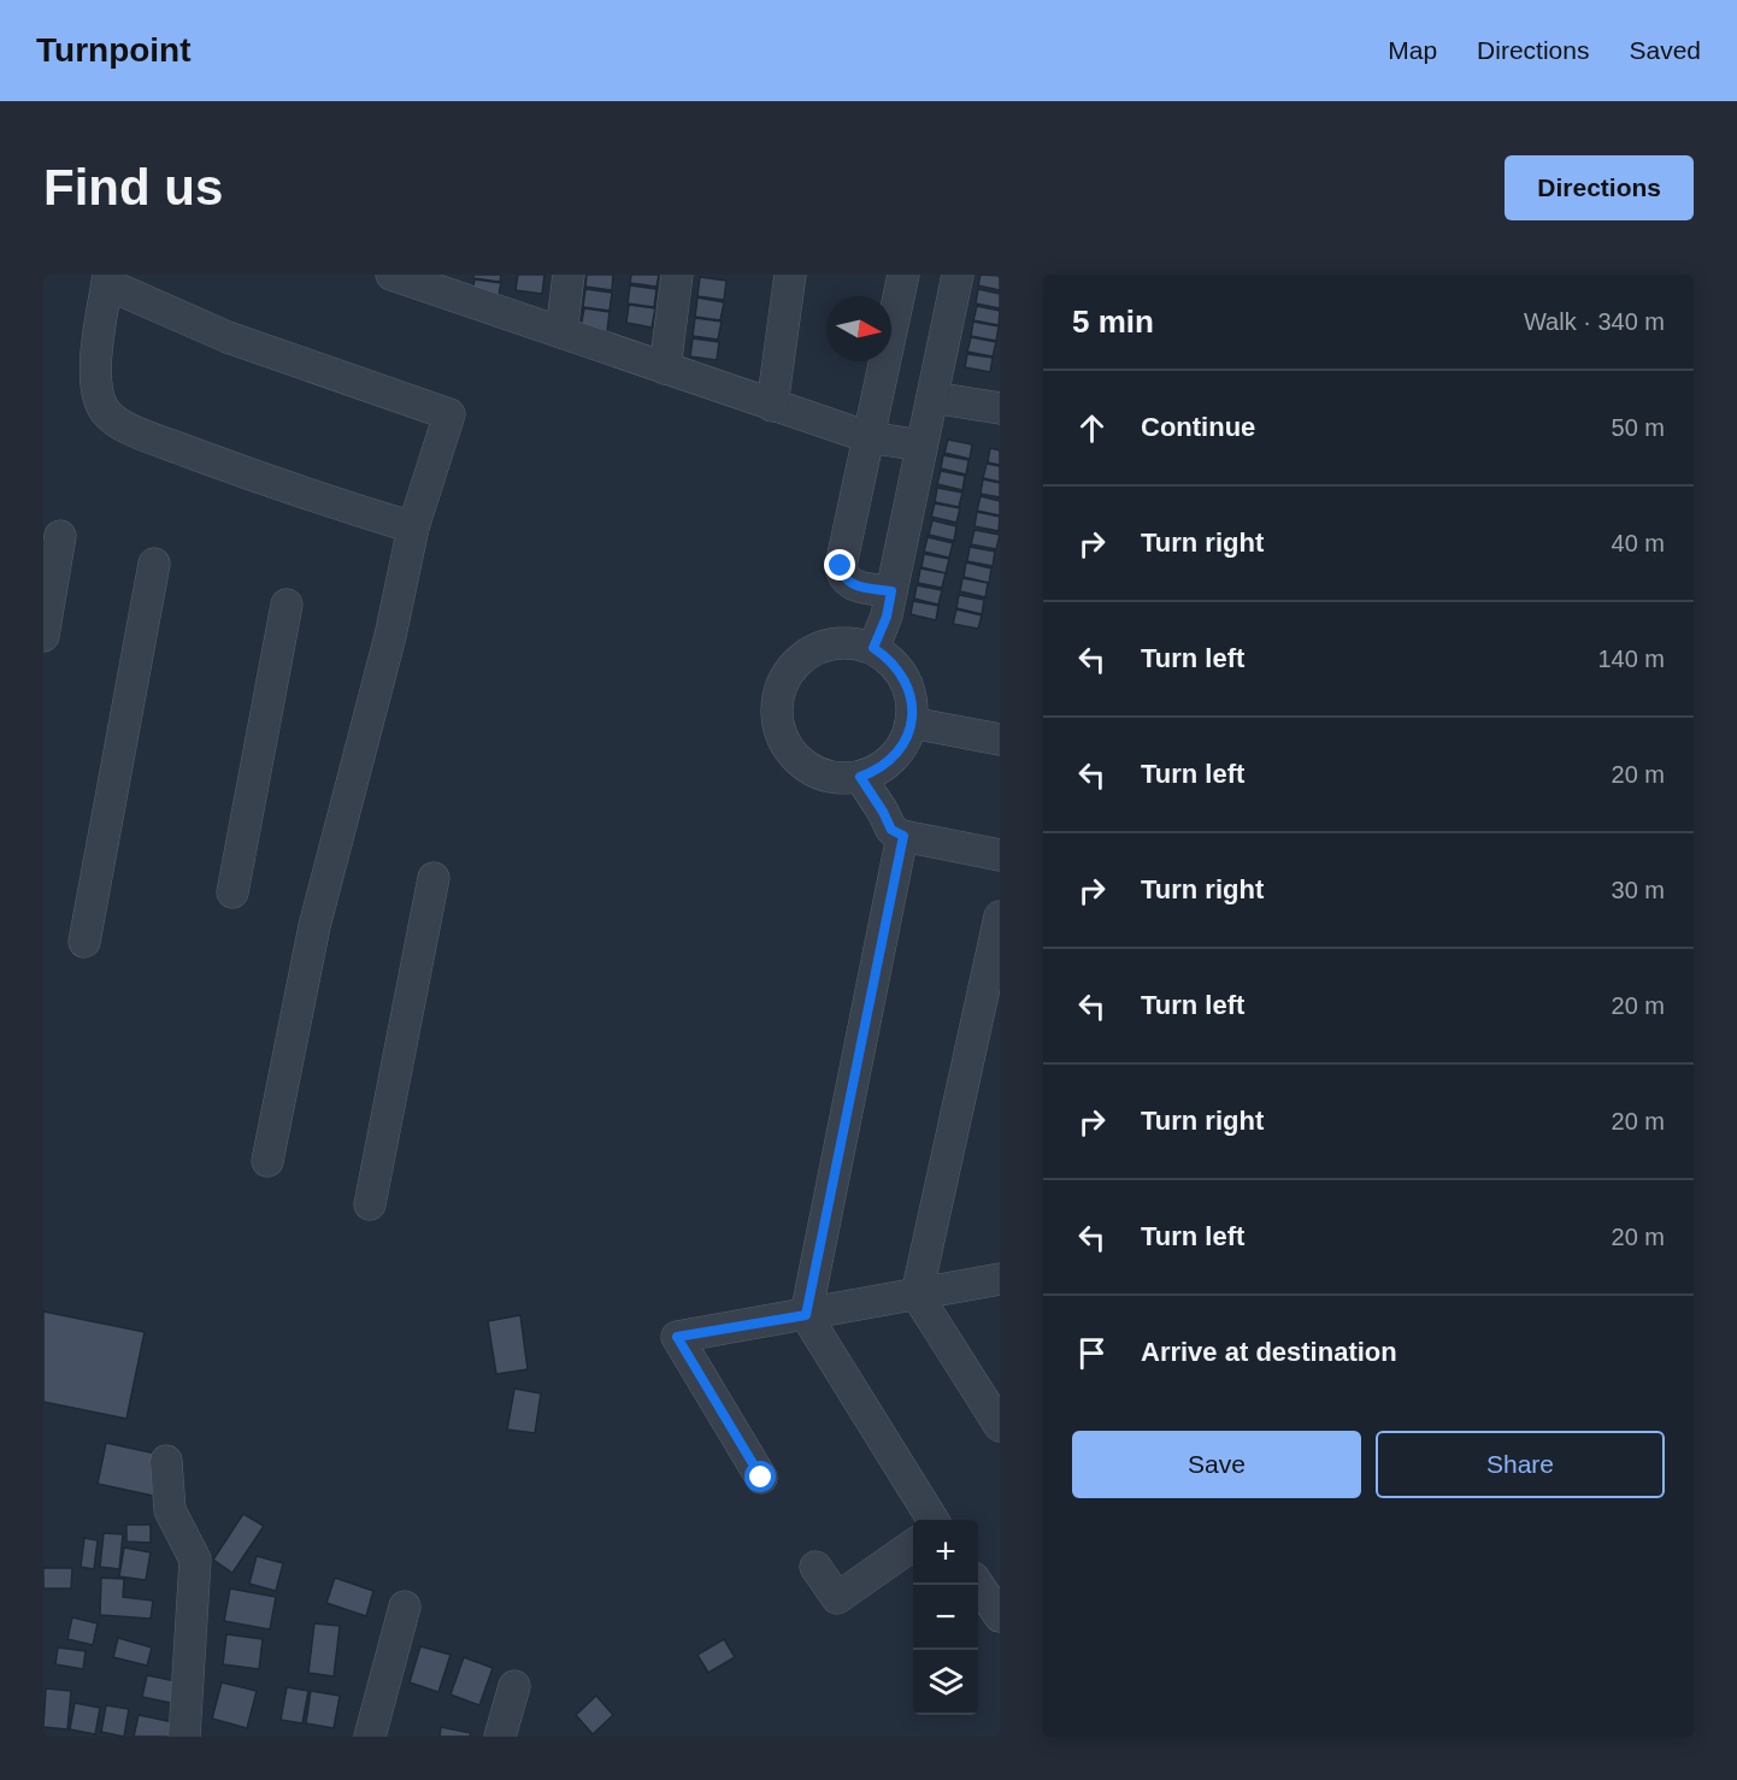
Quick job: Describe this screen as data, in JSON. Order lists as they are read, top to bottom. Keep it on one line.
{"north":"right","page":{"header":"Turnpoint","nav":["Map","Directions","Saved"],"buttons":["Directions",["Save","Share"]],"title":"Find us","heading":["5 min","Walk · 340 m"],"list":[["Continue","50 m"],["Turn right","40 m"],["Turn left","140 m"],["Turn left","20 m"],["Turn right","30 m"],["Turn left","20 m"],["Turn right","20 m"],["Turn left","20 m"],"Arrive at destination"],"map_buttons":["+","−"]}}
